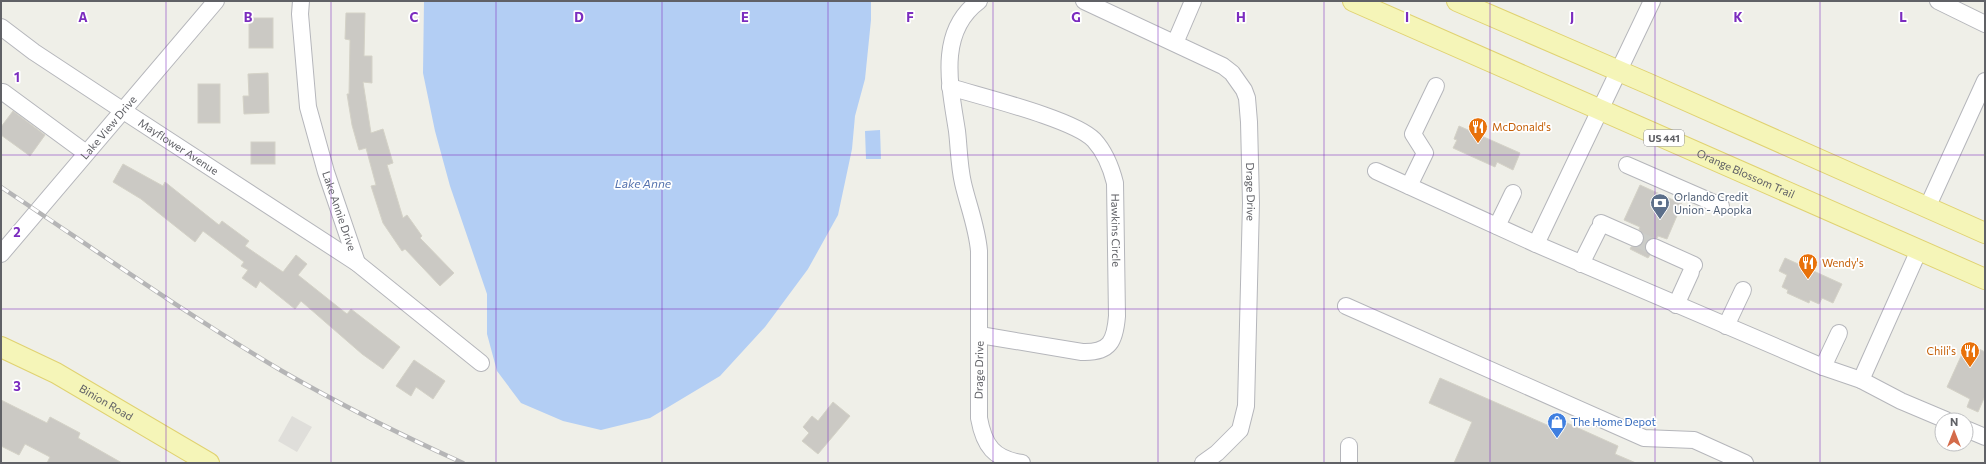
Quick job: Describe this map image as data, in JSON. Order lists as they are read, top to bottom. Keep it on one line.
{"streets":{"main road":["US 441","Orange Blossom Trail","Binion Road"],"street":["Lake View Drive","Mayflower Avenue","Drage Drive","Lake Annie Drive","Hawkins Circle"]},"crossings":[["Lake View Drive","Mayflower Avenue"],["Mayflower Avenue","Lake Annie Drive"],["Drage Drive","Hawkins Circle"]],"water":["Lake Anne"],"places":{"restaurant":["McDonald's","Wendy's","Chili's"],"bank":["Orlando Credit Union - Apopka"],"shop":["The Home Depot"]},"north":"top","grid":{"columns":["A","B","C","D","E","F","G","H","I","J","K","L"],"rows":["1","2","3"]}}
